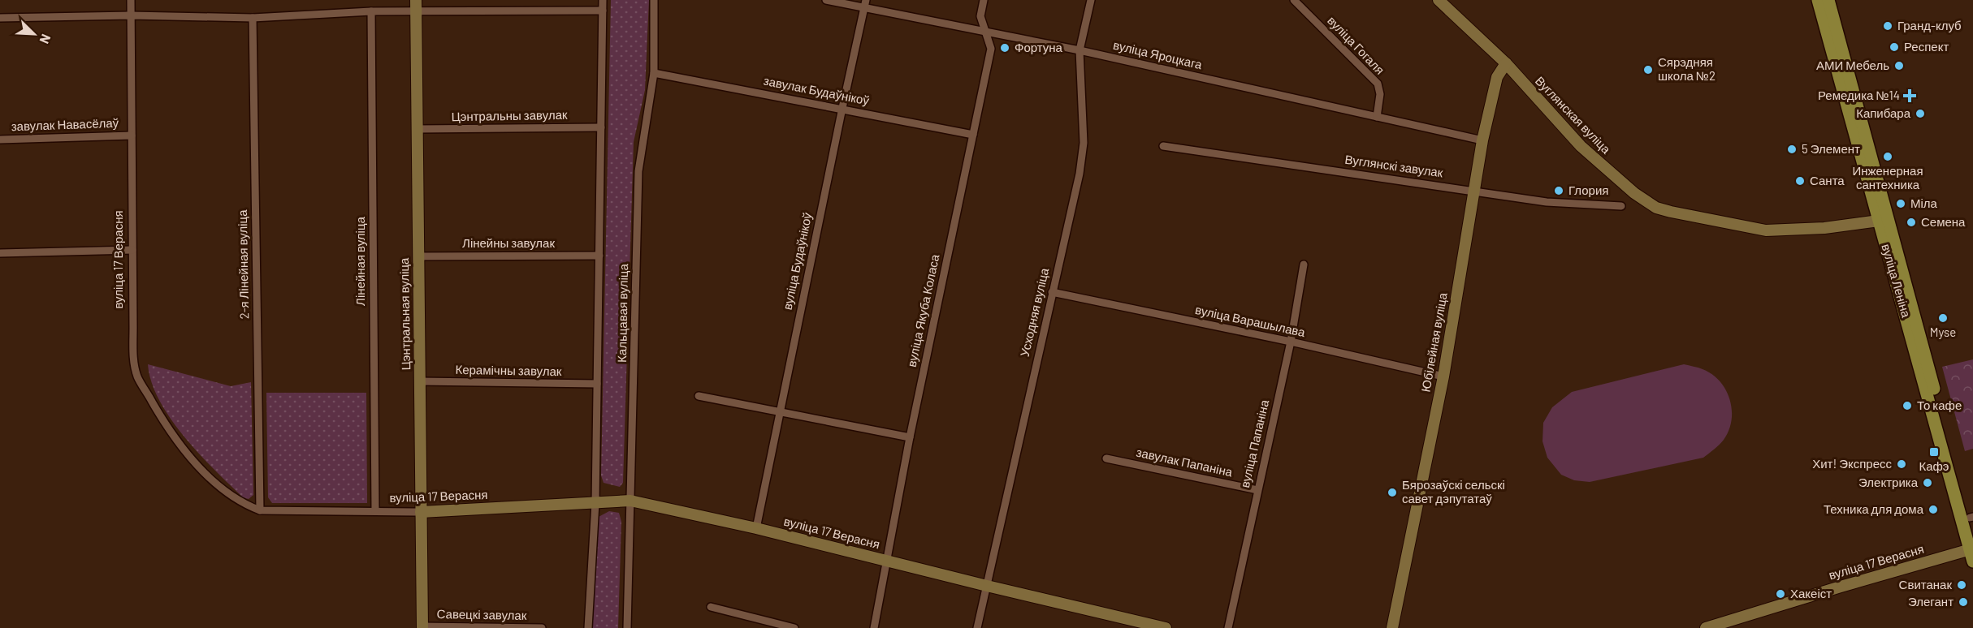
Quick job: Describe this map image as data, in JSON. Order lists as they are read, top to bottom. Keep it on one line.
{"streets":{"main road":["вуліца Леніна"],"street":["вуліца Гогаля","вуліца Яроцкага","завулак Будаўнікоў","Вуглянская вуліца","Цэнтральны завулак","завулак Навасёлаў","Вуглянскі завулак","Лінейны завулак","вуліца 17 Верасня","Лінейная вуліца","вуліца Будаўнікоў","2-я Лінейная вуліца","вуліца Якуба Коласа","Усходняя вуліца","Кальцавая вуліца","Цэнтральная вуліца","вуліца Варашылава","Юбілейная вуліца","Керамічны завулак","вуліца Папаніна","завулак Папаніна","Савецкі завулак"]},"crossings":[["вуліца Гогаля","вуліца Яроцкага"],["вуліца Яроцкага","вуліца Будаўнікоў"],["вуліца Яроцкага","вуліца Якуба Коласа"],["вуліца Яроцкага","Усходняя вуліца"],["вуліца Яроцкага","Юбілейная вуліца"],["завулак Будаўнікоў","вуліца Будаўнікоў"],["завулак Будаўнікоў","вуліца Якуба Коласа"],["завулак Будаўнікоў","Кальцавая вуліца"],["Вуглянская вуліца","вуліца Леніна"],["Вуглянская вуліца","Юбілейная вуліца"],["Цэнтральны завулак","Цэнтральная вуліца"],["завулак Навасёлаў","вуліца 17 Верасня"],["Вуглянскі завулак","Юбілейная вуліца"],["Лінейны завулак","Цэнтральная вуліца"],["вуліца 17 Верасня","Лінейная вуліца"],["вуліца 17 Верасня","вуліца Будаўнікоў"],["вуліца 17 Верасня","2-я Лінейная вуліца"],["вуліца 17 Верасня","вуліца Леніна"],["вуліца 17 Верасня","вуліца Якуба Коласа"],["вуліца 17 Верасня","Усходняя вуліца"],["вуліца 17 Верасня","Кальцавая вуліца"],["вуліца 17 Верасня","Цэнтральная вуліца"],["Усходняя вуліца","вуліца Варашылава"],["Цэнтральная вуліца","Керамічны завулак"],["Цэнтральная вуліца","Савецкі завулак"],["вуліца Варашылава","Юбілейная вуліца"],["вуліца Варашылава","вуліца Папаніна"],["вуліца Папаніна","завулак Папаніна"]],"places":{"other":["Гранд-клуб","Респект","Фортуна","АМИ Мебель","Сярэдняя школа №2","Капибара","5 Элемент","Инженерная сантехника","Санта","Глория","Міла","Семена","Myse","То кафе","Хит! Экспресс","Электрика","Бярозаўскі сельскі савет дэпутатаў","Техника для дома","Свитанак","Хакеіст","Элегант"],"health":["Ремедика №14"],"transit":["Кафэ"]},"north":"bottom right"}
